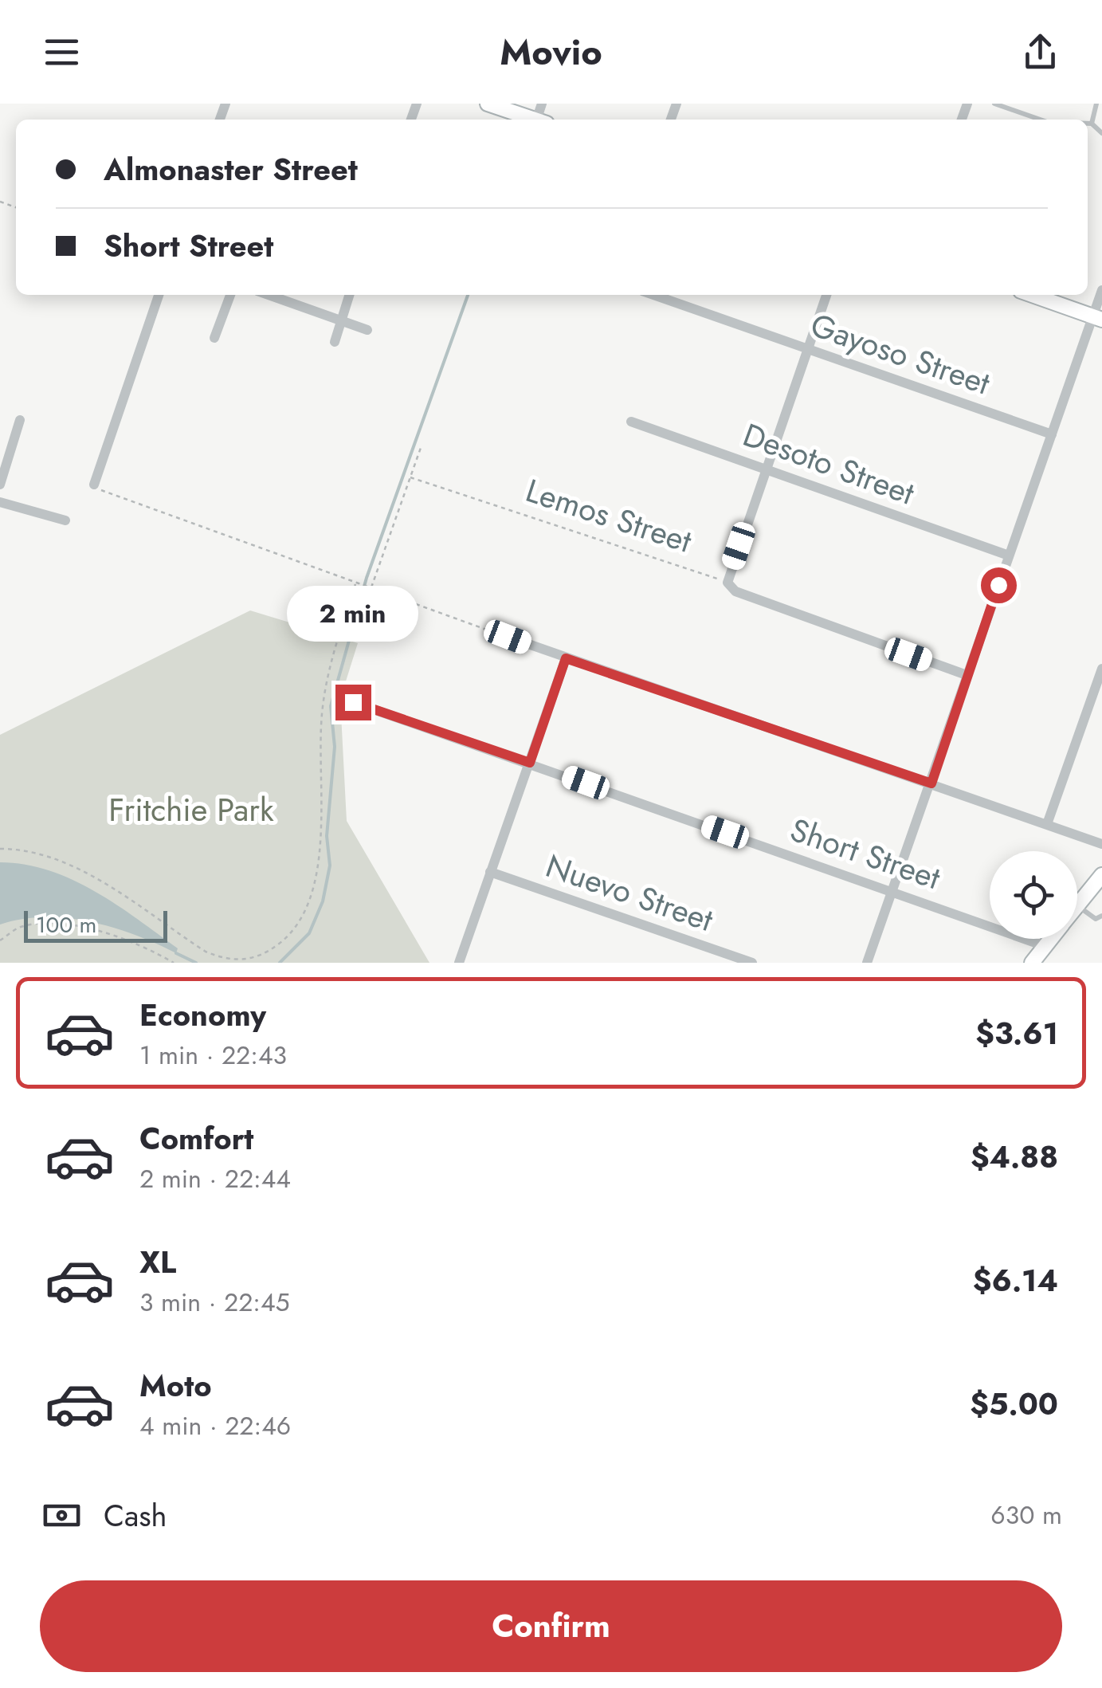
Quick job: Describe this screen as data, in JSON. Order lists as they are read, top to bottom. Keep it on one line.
{"streets":{"street":["Gayoso Street","Desoto Street","Short Street","Nuevo Street"],"path":["Lemos Street"]},"parks":["Fritchie Park"],"scale_bar":"100 m","page":{"header":"Movio","banner":["Almonaster Street","Short Street"],"bubble":"2 min","scale":"100 m","list":[{"name":"Economy","note":"1 min · 22:43","value":"$3.61"},{"name":"Comfort","note":"2 min · 22:44","value":"$4.88"},{"name":"XL","note":"3 min · 22:45","value":"$6.14"},{"name":"Moto","note":"4 min · 22:46","value":"$5.00"}],"pay":["Cash","630 m"],"buttons":"Confirm"}}
